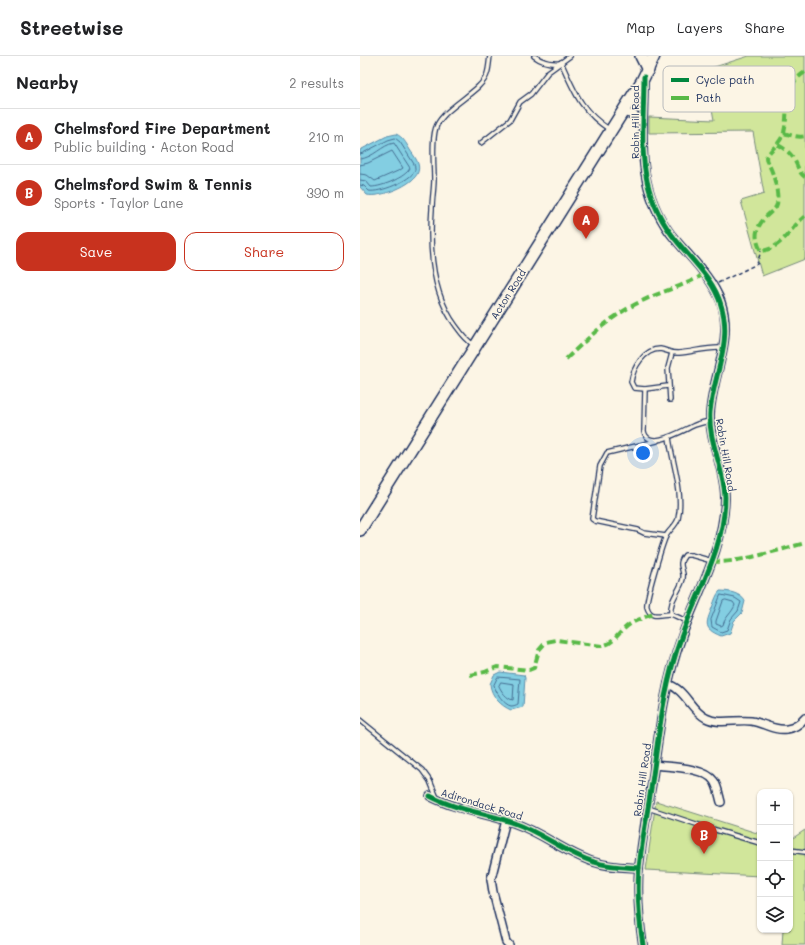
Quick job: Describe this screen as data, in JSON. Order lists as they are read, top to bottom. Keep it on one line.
{"streets":{"main road":["Acton Road"],"street":["Robin Hill Road","Adirondack Road"]},"crossings":[["Robin Hill Road","Acton Road"],["Robin Hill Road","Adirondack Road"]],"legend":["Cycle path","Path"],"page":{"header":"Streetwise","nav":["Map","Layers","Share"],"heading":["Nearby","2 results"],"list":[{"mark":"A","name":"Chelmsford Fire Department","note":"Public building · Acton Road","value":"210 m"},{"mark":"B","name":"Chelmsford Swim & Tennis","note":"Sports · Taylor Lane","value":"390 m"}],"pins":["A","B"],"buttons":["Save","Share"],"map_buttons":["+","−"]}}
